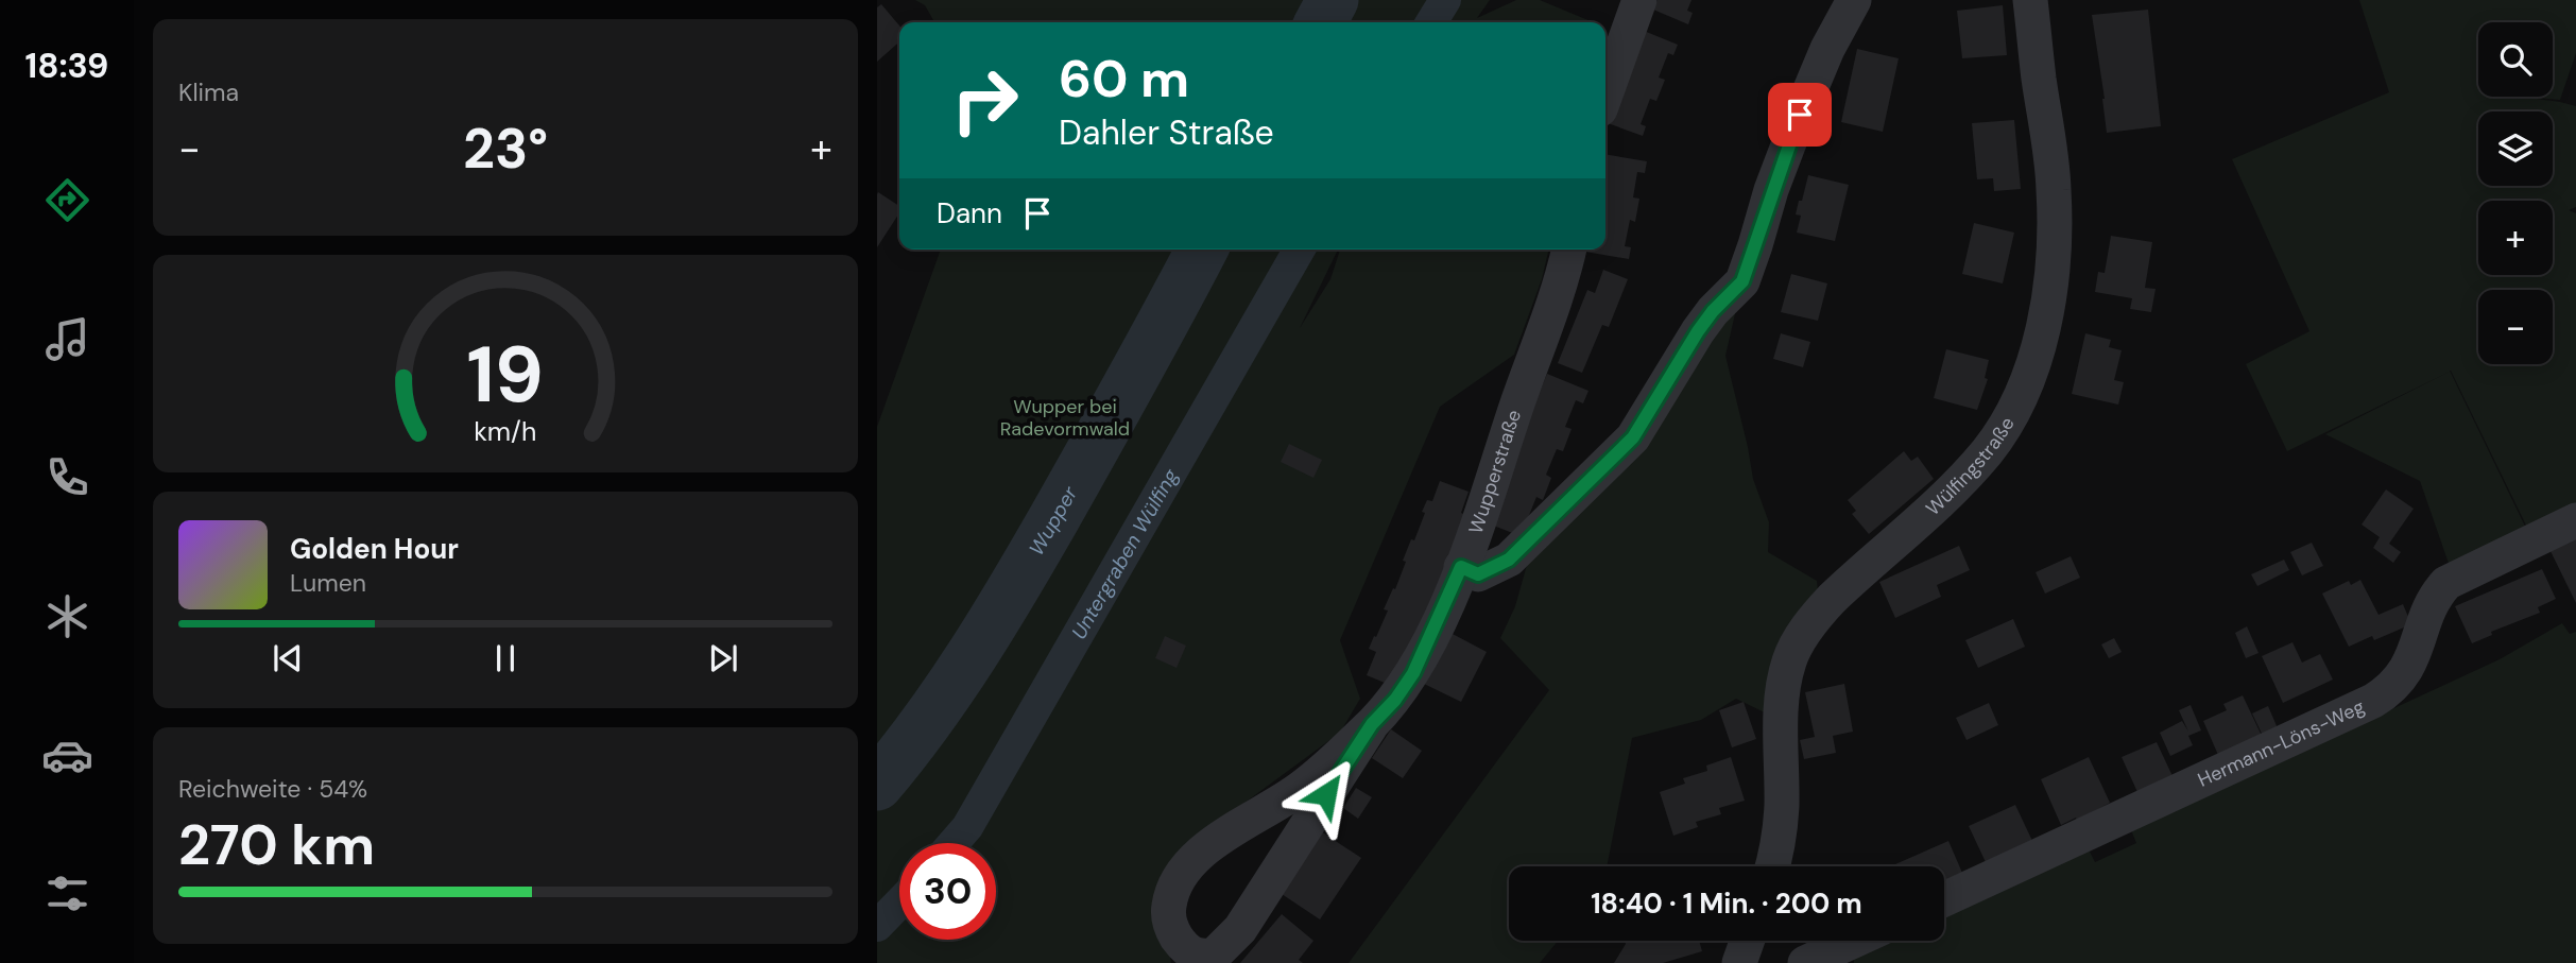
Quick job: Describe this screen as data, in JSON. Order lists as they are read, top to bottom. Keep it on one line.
{"streets":{"street":["Wülfingstraße","Wupperstraße","Hermann-Löns-Weg"]},"water":["Wupper","Untergraben Wülfing"],"parks":["Wupper bei Radevormwald"],"page":{"tabs":"18:39","tile":["Klima",["Reichweite · 54%","270 km"]],"map_buttons":["+","−"],"turn":["60 m","Dahler Straße"],"heat":["−","23°","+"],"then":"Dann","song":["Golden Hour","Lumen"],"limit":"30","trip":"18:40 · 1 Min. · 200 m","gauge":["19","km/h"]}}
